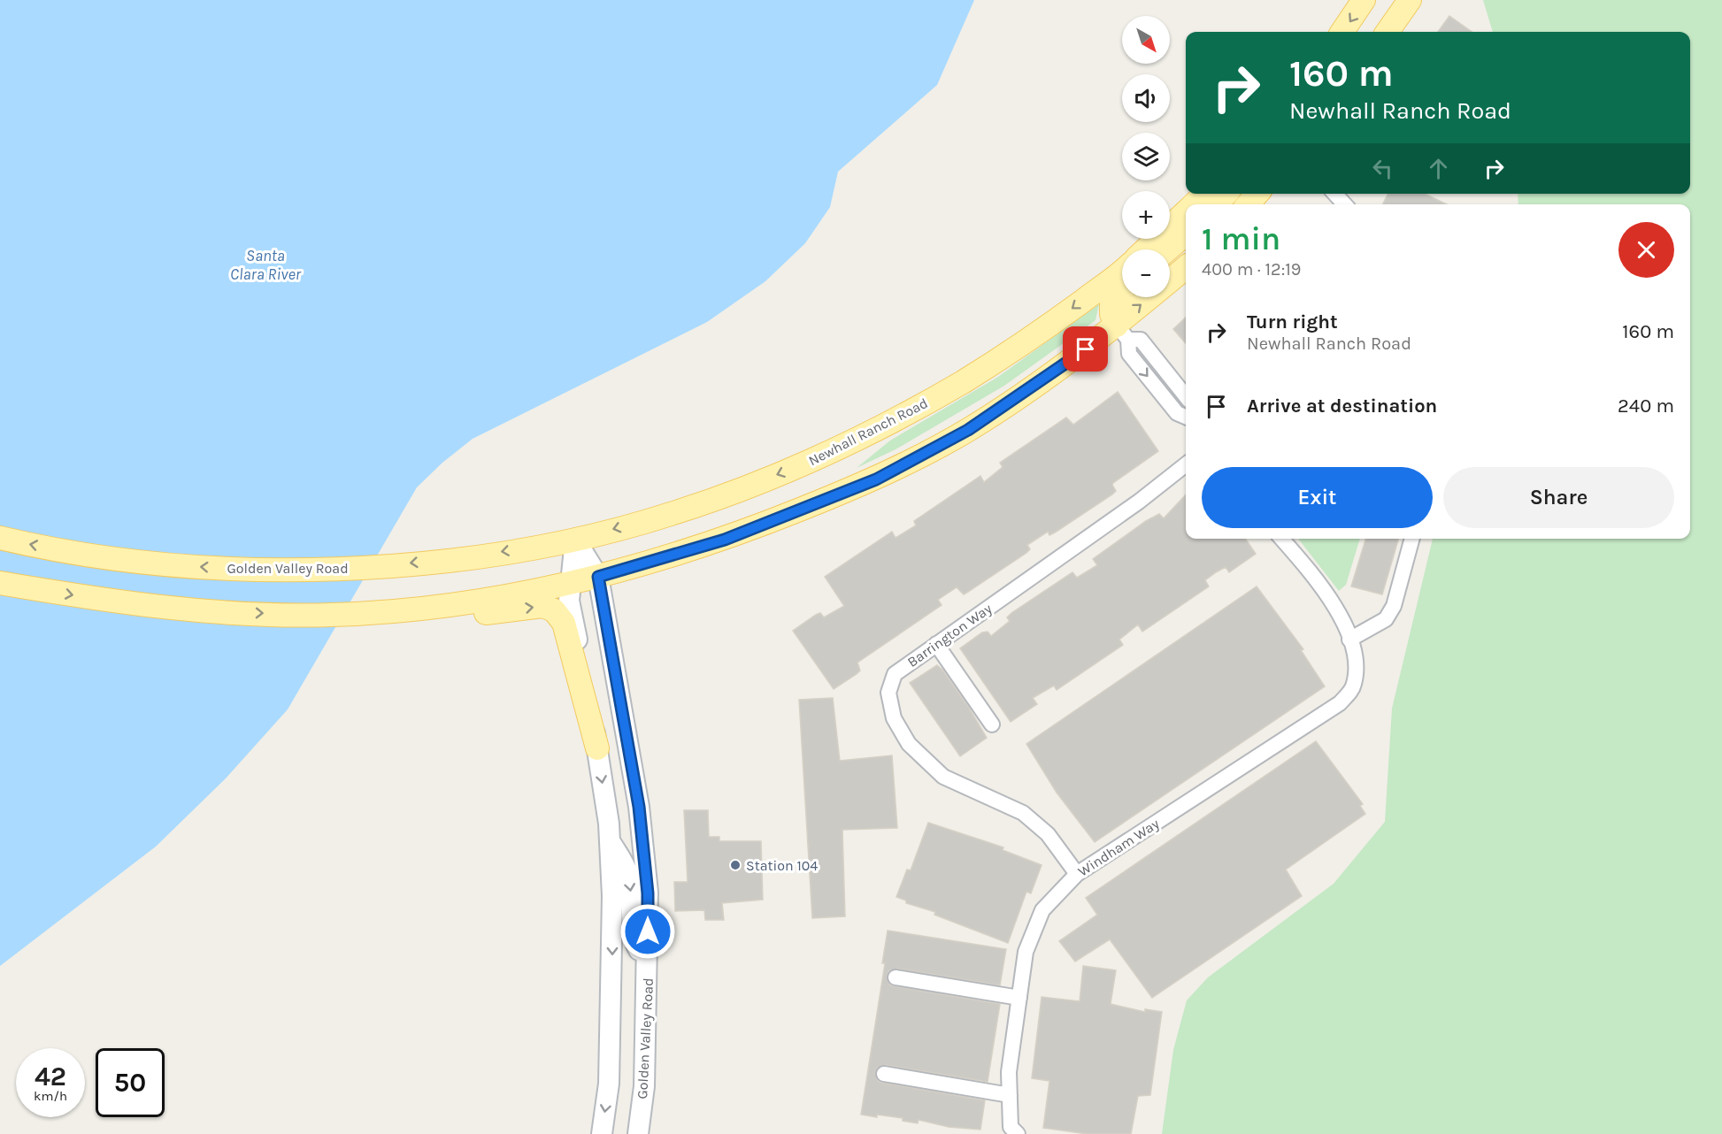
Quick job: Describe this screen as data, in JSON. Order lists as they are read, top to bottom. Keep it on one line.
{"streets":{"main road":["Newhall Ranch Road","Golden Valley Road"],"street":["Barrington Way","Windham Way"]},"crossings":[["Newhall Ranch Road","Golden Valley Road"],["Barrington Way","Windham Way"]],"water":["Santa Clara River"],"places":["Station 104"],"north":"bottom right","page":{"map_buttons":["+","−"],"turn":["160 m","Newhall Ranch Road"],"heading":["1 min","400 m · 12:19"],"list":[{"name":"Turn right","note":"Newhall Ranch Road","value":"160 m"},{"name":"Arrive at destination","value":"240 m"}],"buttons":["Exit","Share"],"speed":"42 km/h","limit":"50"}}
